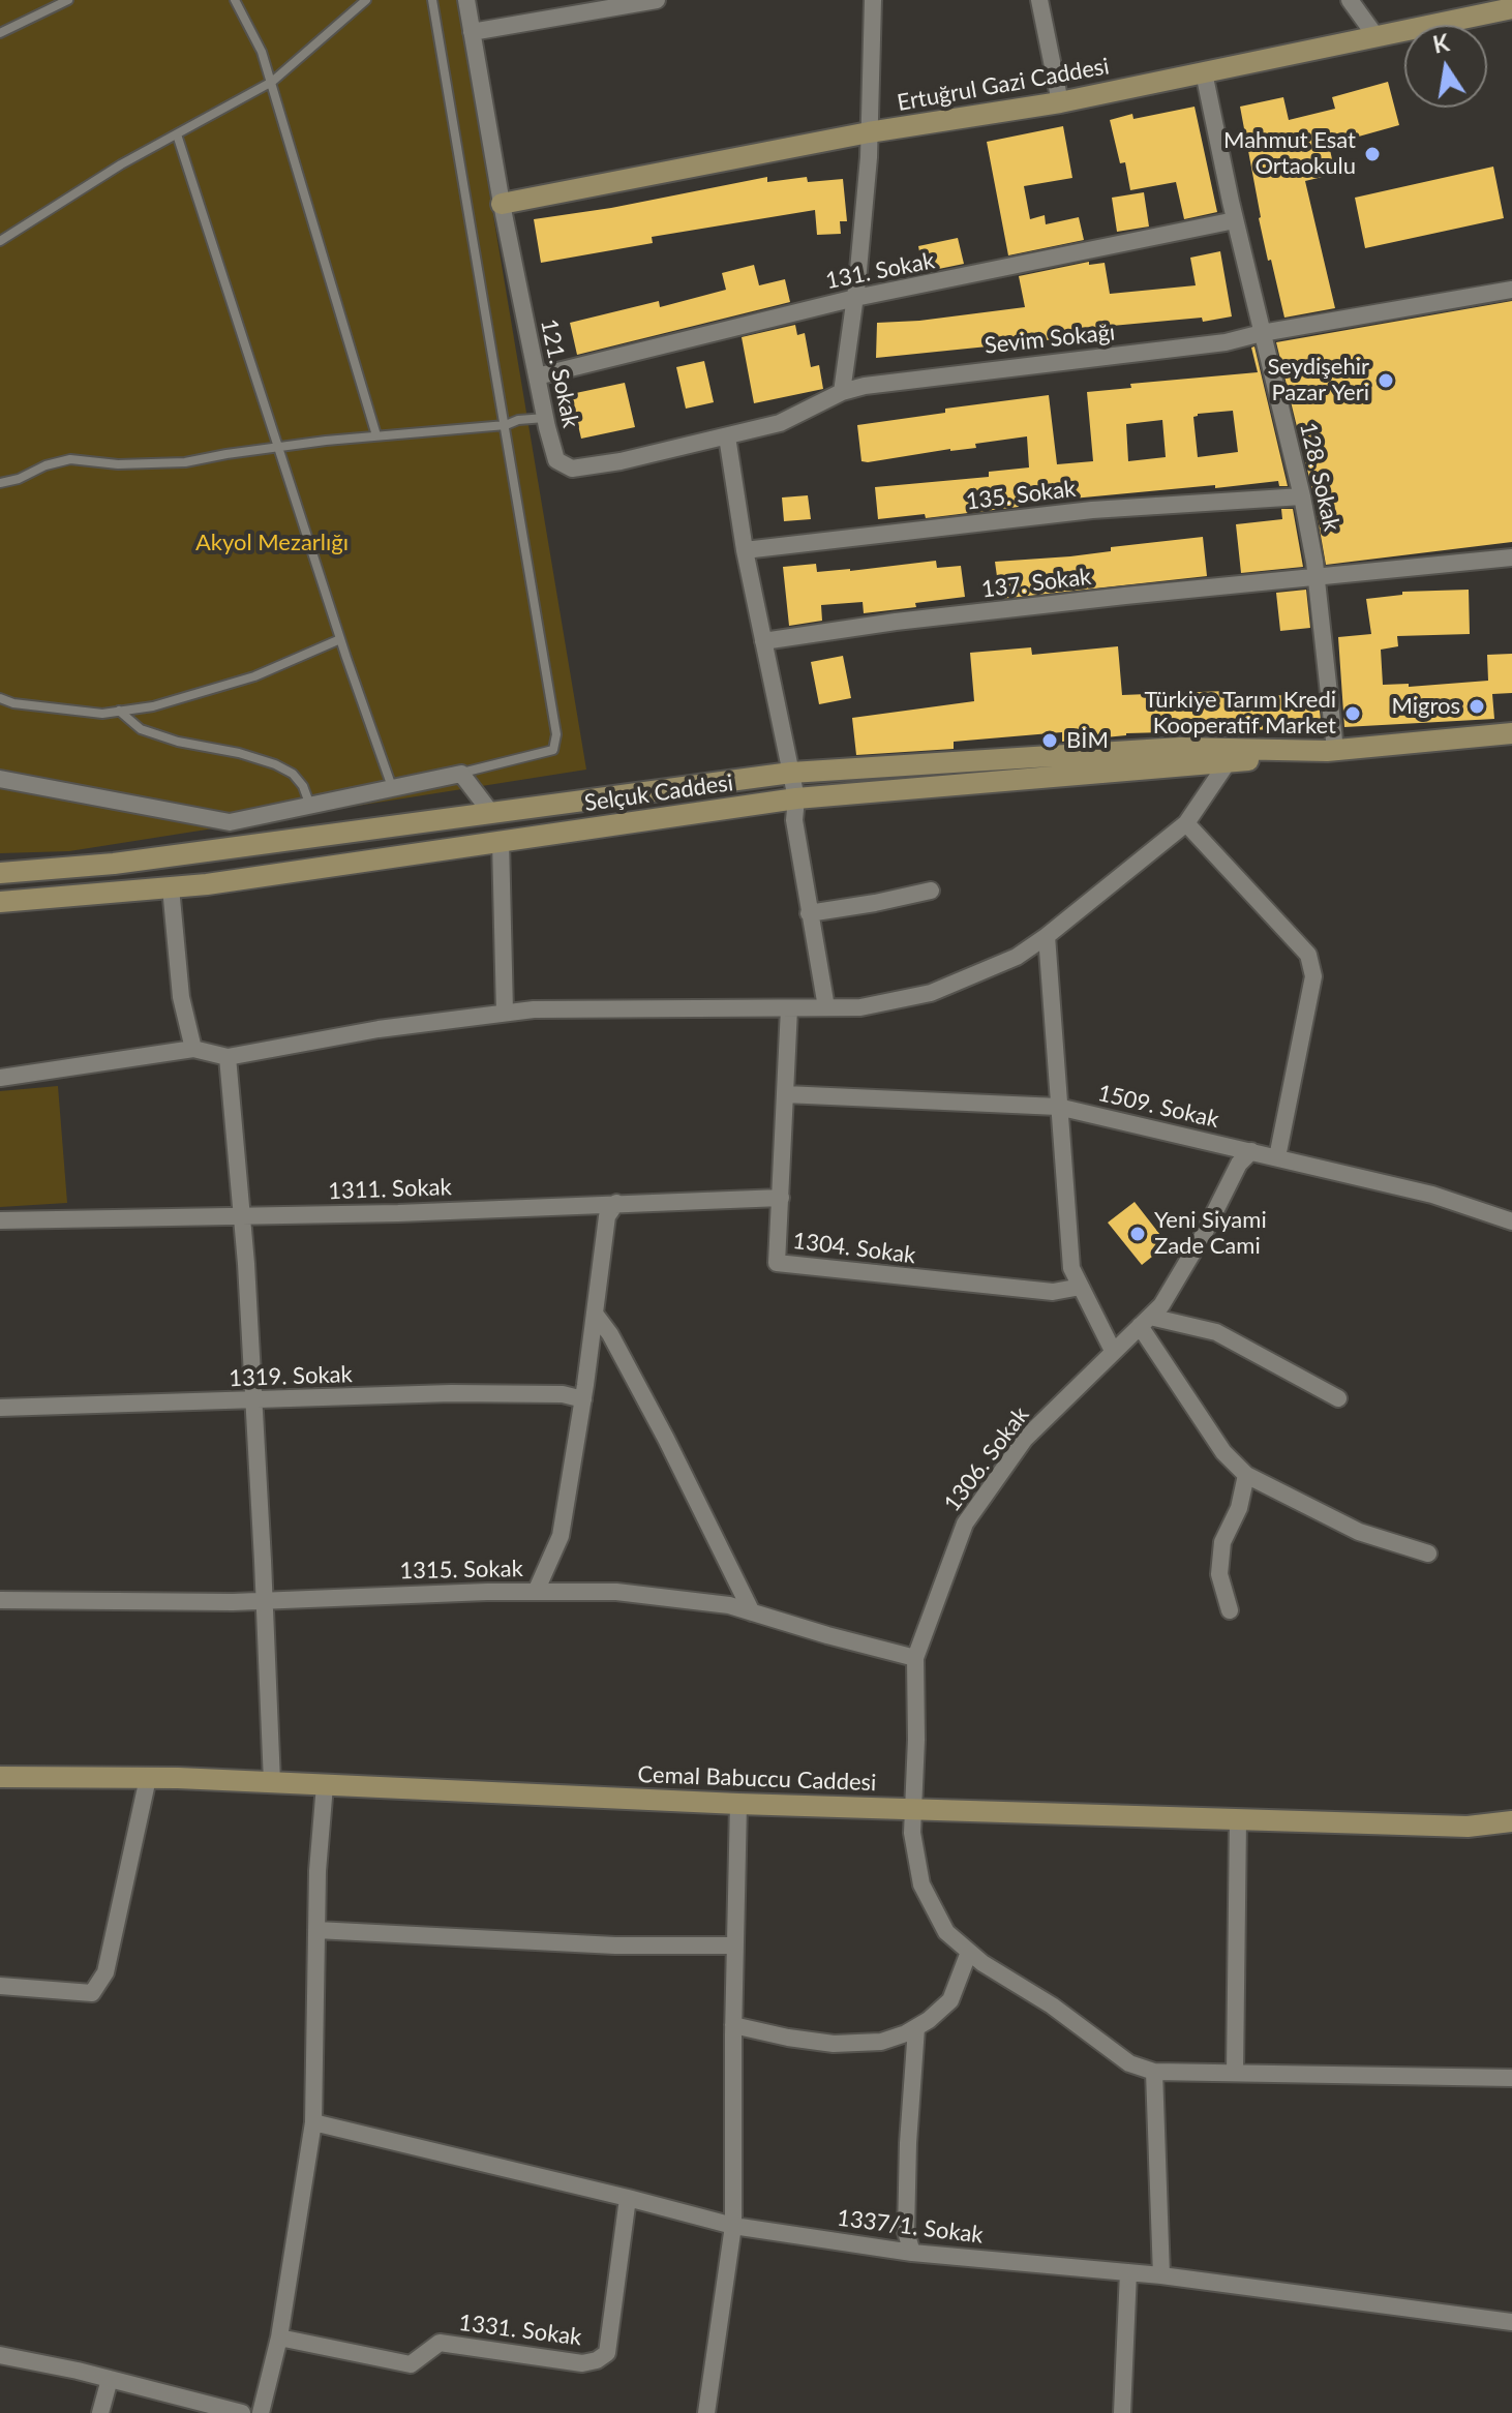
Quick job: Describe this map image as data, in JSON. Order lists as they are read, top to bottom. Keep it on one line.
{"streets":{"main road":["Ertuğrul Gazi Caddesi","Selçuk Caddesi","Cemal Babuccu Caddesi"],"street":["131. Sokak","Sevim Sokağı","121. Sokak","128. Sokak","135. Sokak","137. Sokak","1509. Sokak","1311. Sokak","1304. Sokak","1319. Sokak","1306. Sokak","1315. Sokak","1337/1. Sokak","1331. Sokak"]},"crossings":[["Ertuğrul Gazi Caddesi","121. Sokak"],["Ertuğrul Gazi Caddesi","128. Sokak"],["131. Sokak","121. Sokak"],["131. Sokak","128. Sokak"],["Sevim Sokağı","121. Sokak"],["Sevim Sokağı","128. Sokak"],["128. Sokak","135. Sokak"],["128. Sokak","137. Sokak"],["128. Sokak","Selçuk Caddesi"],["1509. Sokak","1304. Sokak"],["1509. Sokak","1306. Sokak"],["1311. Sokak","1304. Sokak"],["1306. Sokak","1315. Sokak"],["1306. Sokak","Cemal Babuccu Caddesi"],["1337/1. Sokak","1331. Sokak"]],"parks":["Akyol Mezarlığı"],"places":["Mahmut Esat Ortaokulu","Seydişehir Pazar Yeri","Migros","Türkiye Tarım Kredi Kooperatif Market","BİM","Yeni Siyami Zade Cami"],"north":"top"}
